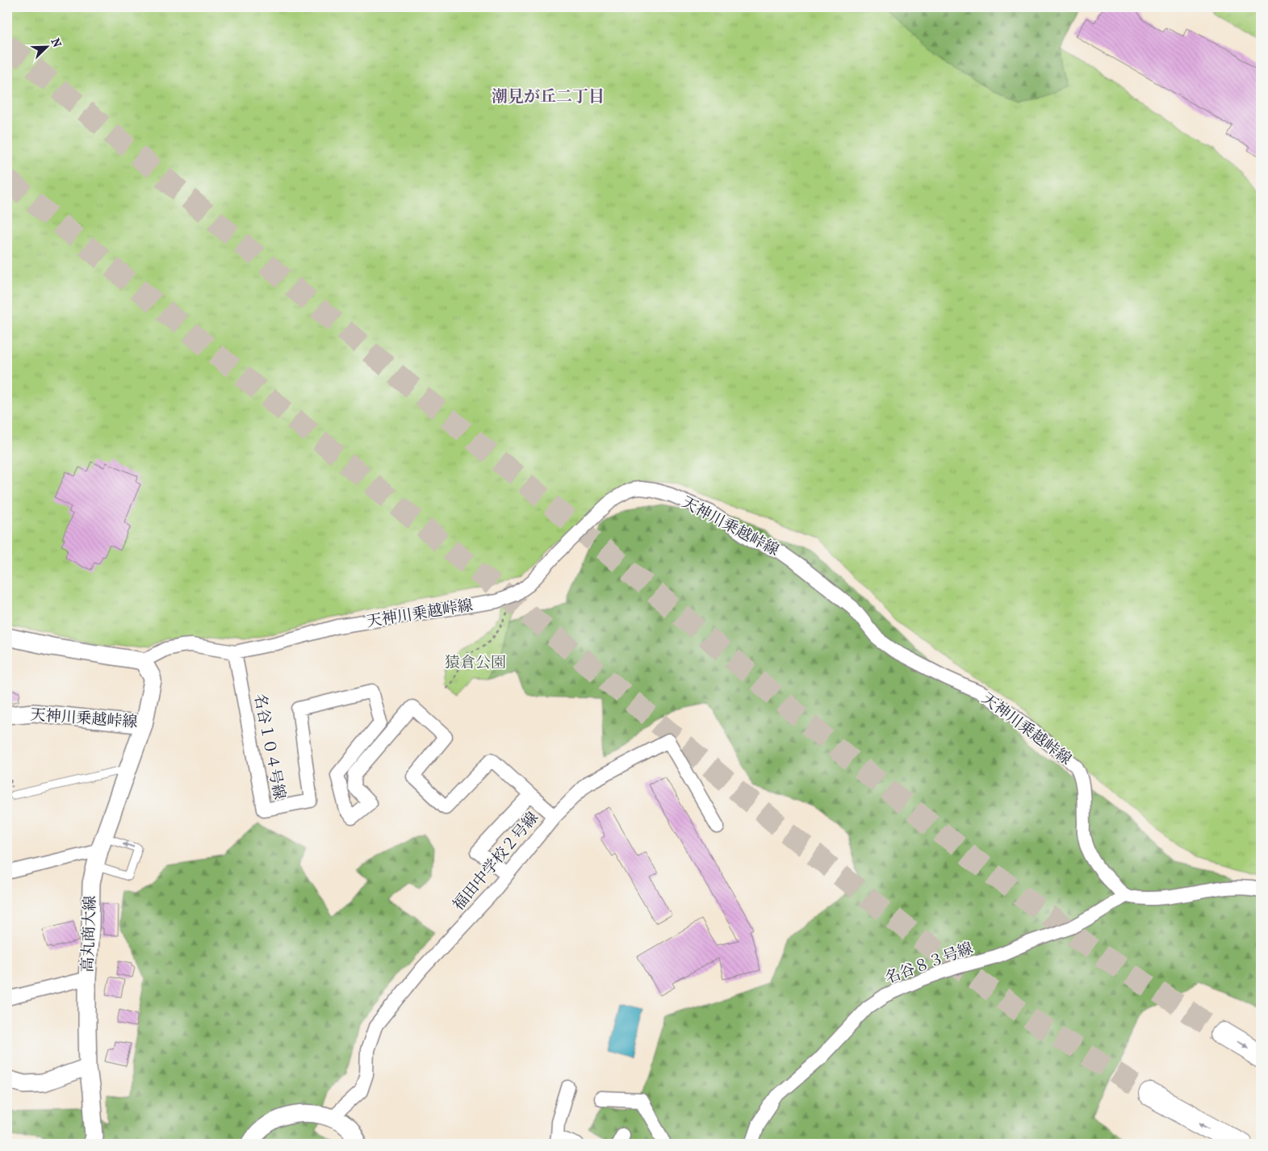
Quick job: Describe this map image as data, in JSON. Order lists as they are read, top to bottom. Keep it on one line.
{"streets":{"street":["天神川乗越峠線","名谷１０４号線","福田中学校２号線","高丸商大線","名谷８３号線"]},"crossings":[["天神川乗越峠線","名谷１０４号線"],["天神川乗越峠線","高丸商大線"],["天神川乗越峠線","名谷８３号線"]],"districts":["潮見が丘二丁目"],"parks":["猿倉公園"],"north":"top right"}
